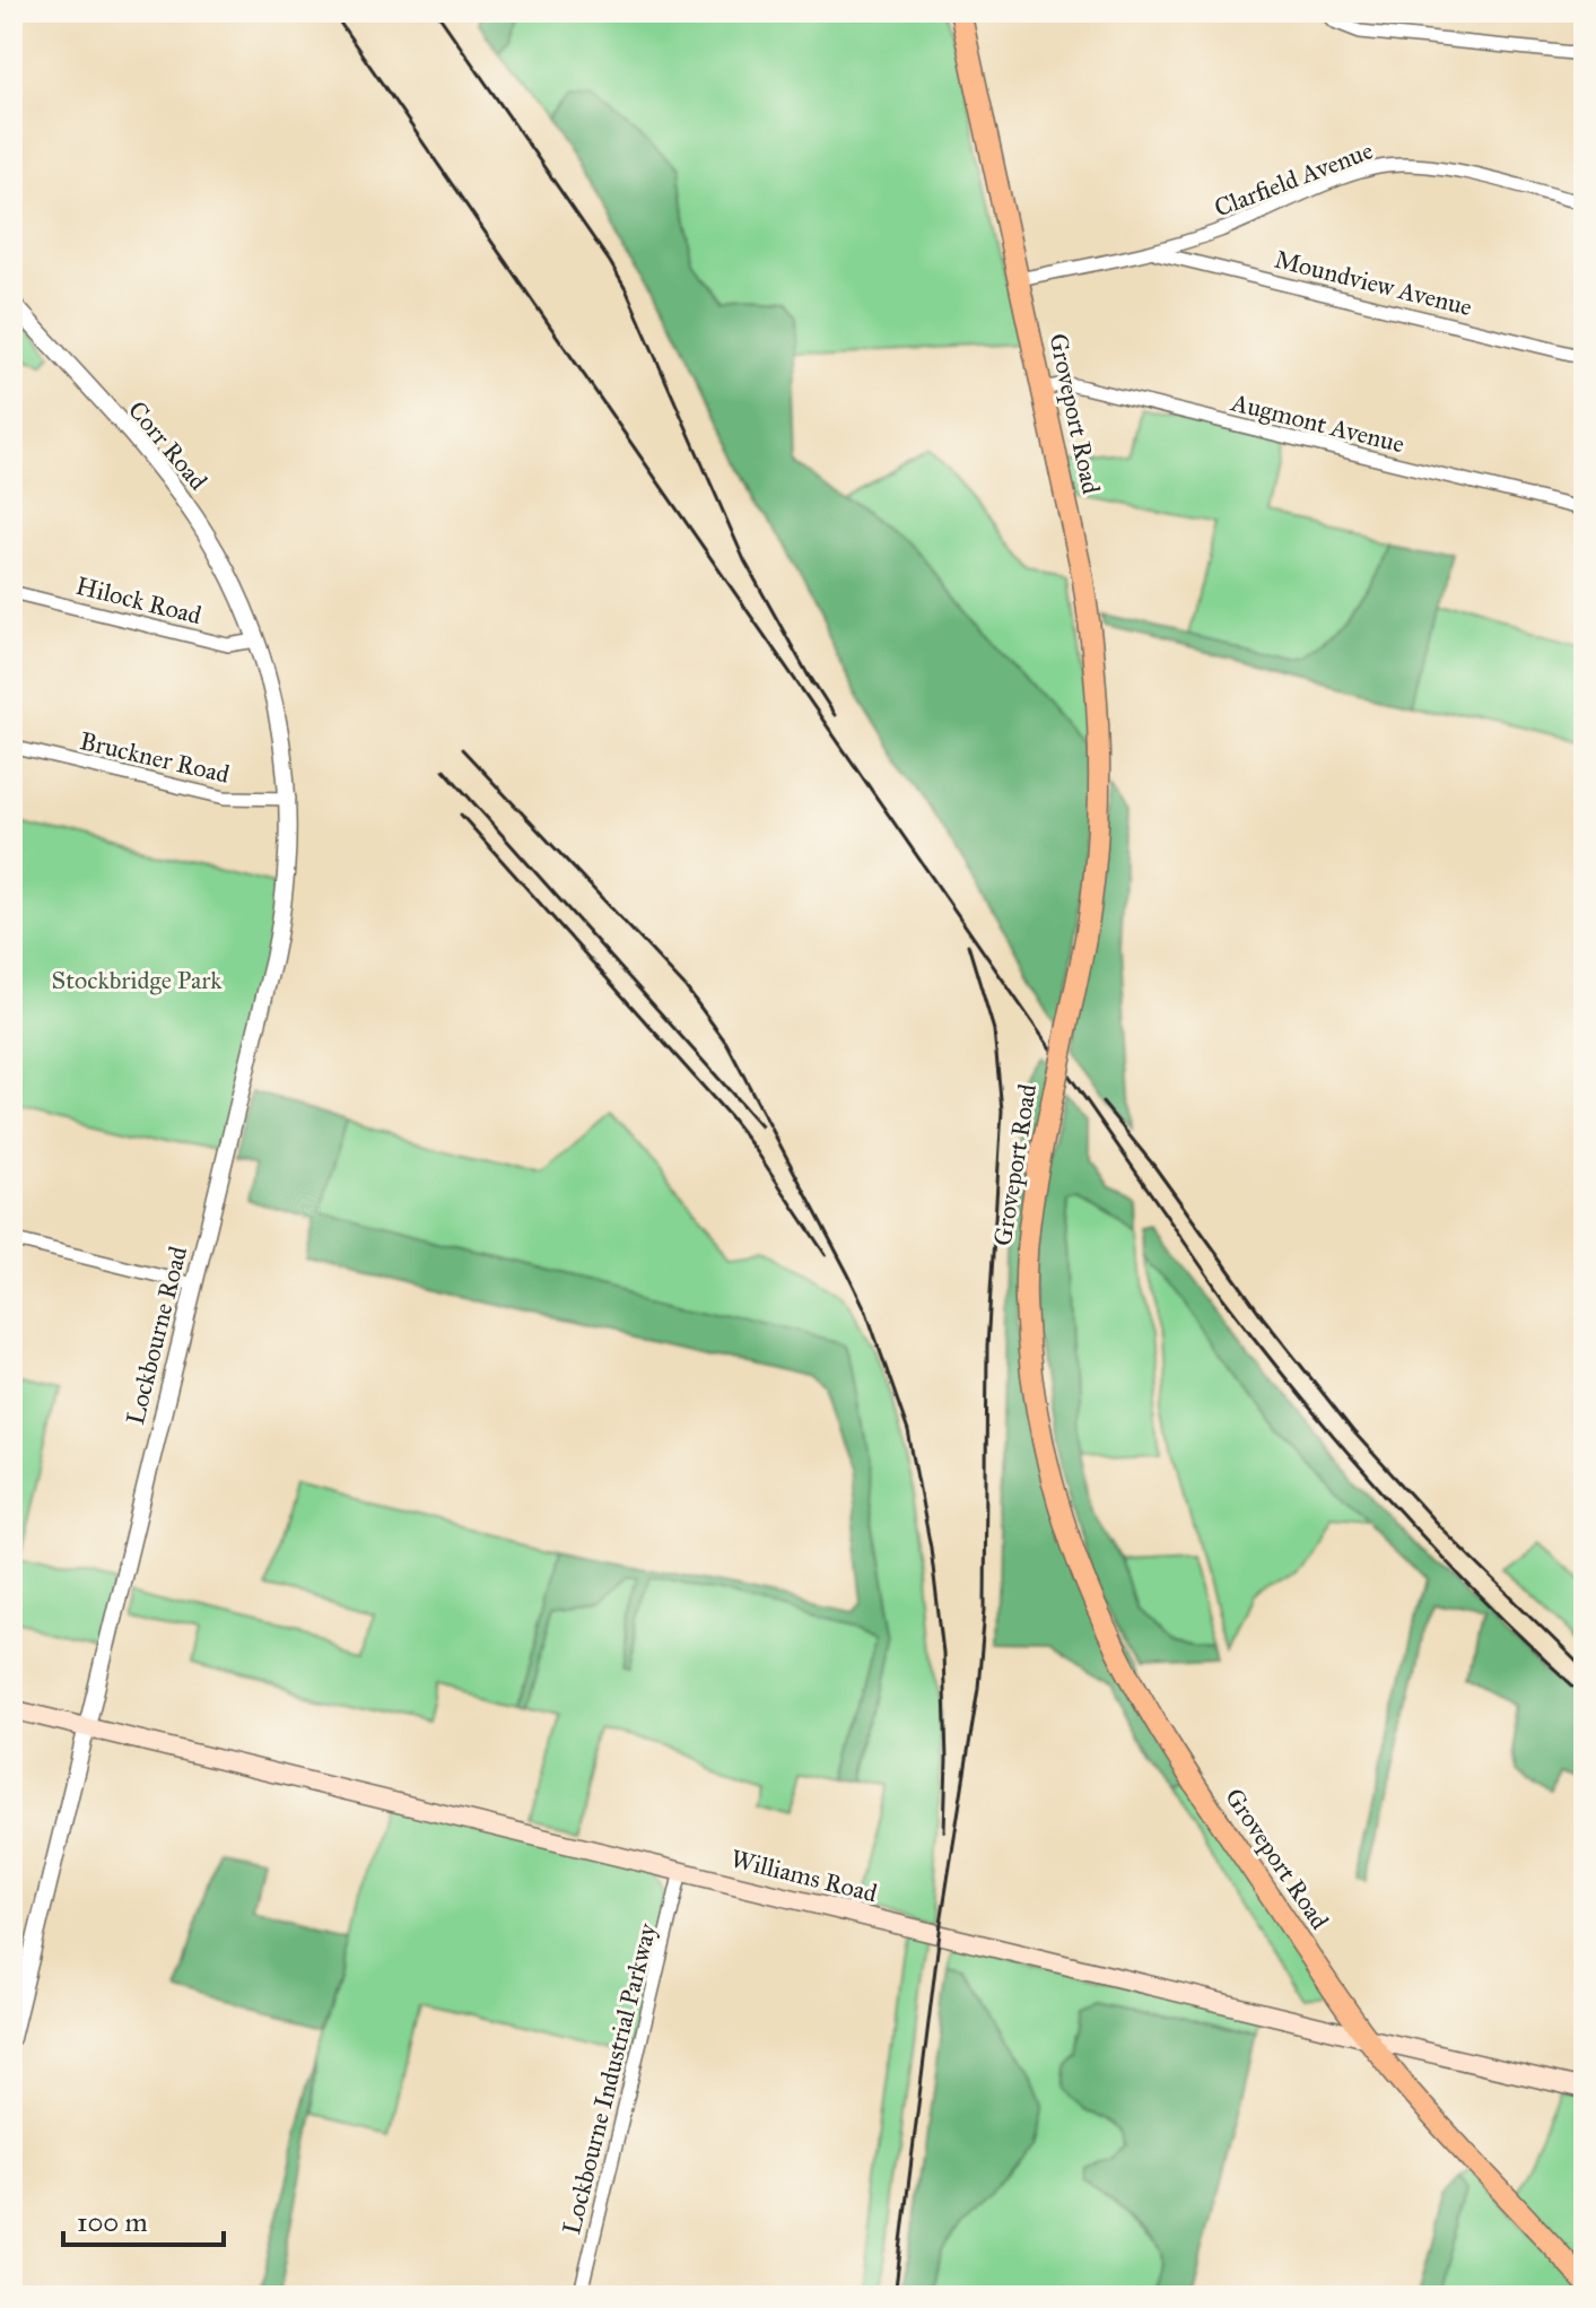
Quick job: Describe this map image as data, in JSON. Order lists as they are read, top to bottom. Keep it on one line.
{"streets":{"main road":["Groveport Road","Williams Road"],"street":["Clarfield Avenue","Moundview Avenue","Augmont Avenue","Corr Road","Hilock Road","Bruckner Road","Lockbourne Road","Lockbourne Industrial Parkway"]},"crossings":[["Clarfield Avenue","Moundview Avenue"],["Clarfield Avenue","Groveport Road"],["Groveport Road","Augmont Avenue"],["Groveport Road","Williams Road"],["Corr Road","Hilock Road"],["Corr Road","Lockbourne Road"],["Hilock Road","Lockbourne Road"],["Bruckner Road","Lockbourne Road"],["Lockbourne Road","Williams Road"],["Williams Road","Lockbourne Industrial Parkway"]],"parks":["Stockbridge Park"],"scale_bar":"100 m"}
